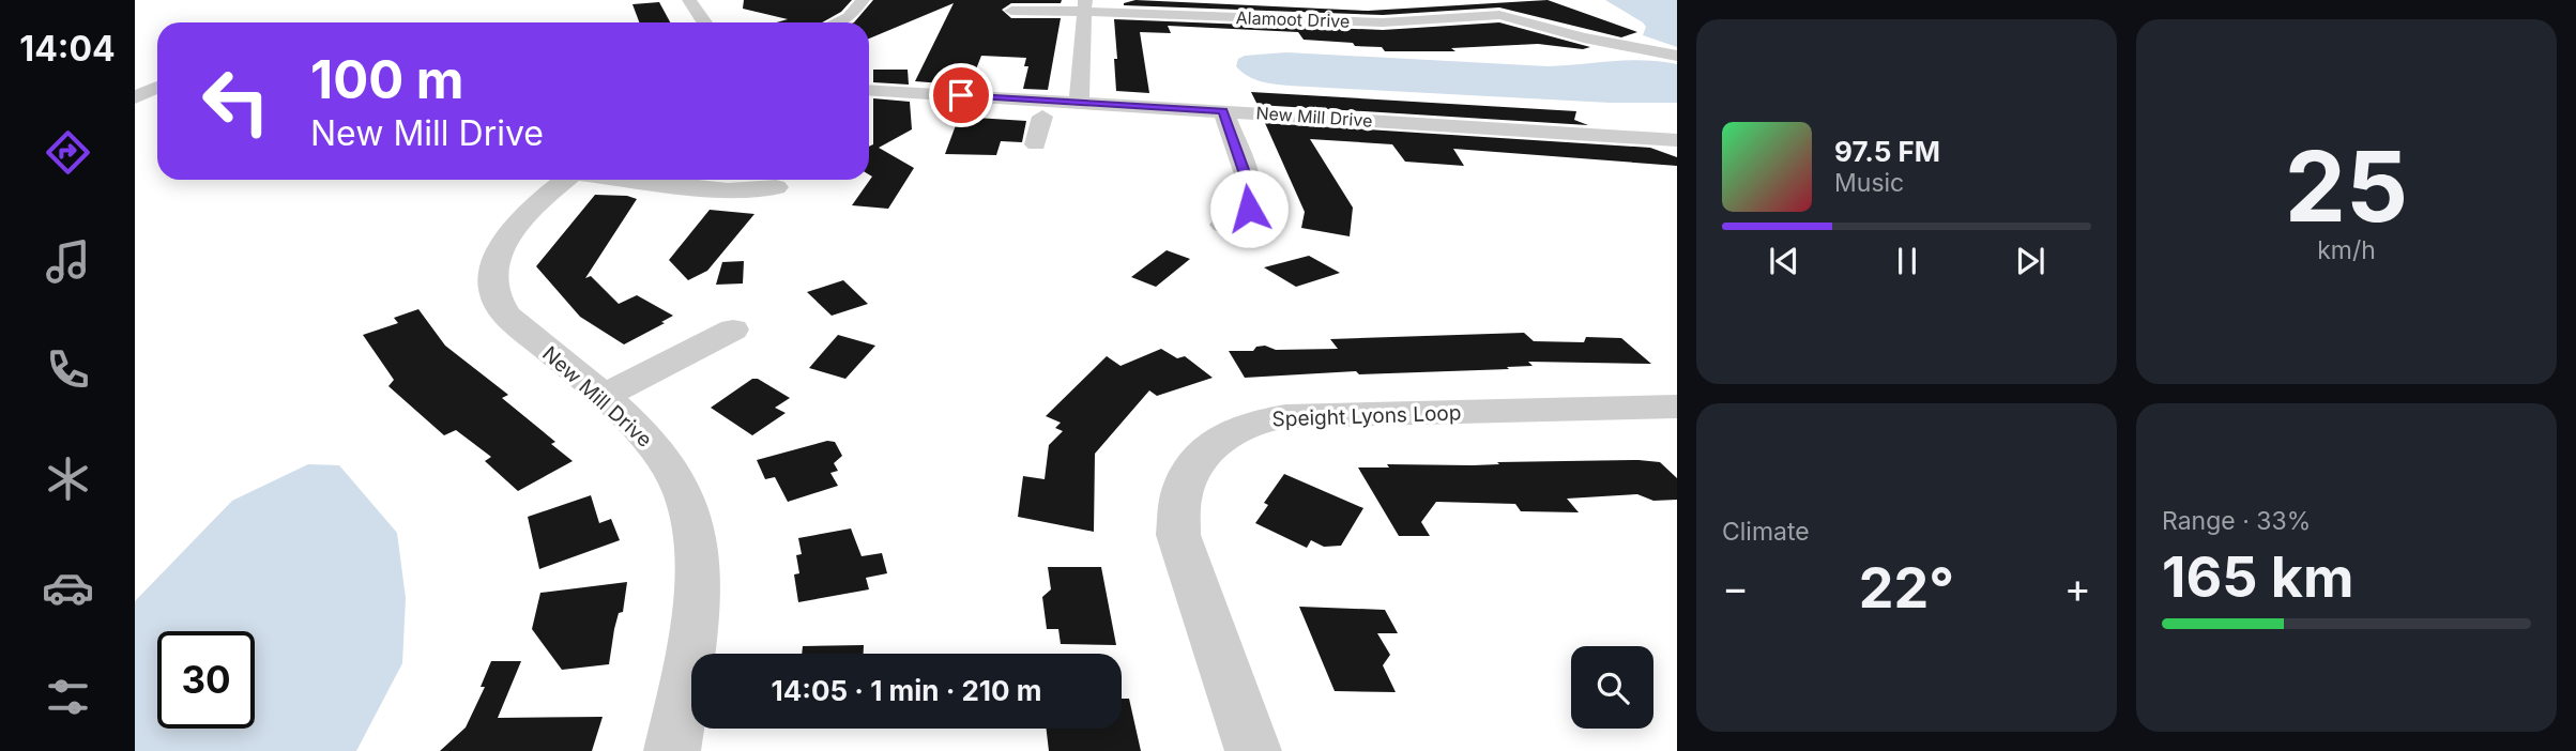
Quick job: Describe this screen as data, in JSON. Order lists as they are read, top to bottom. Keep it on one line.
{"streets":{"street":["Alamoot Drive","New Mill Drive","Speight Lyons Loop"]},"page":{"tabs":"14:04","tile":[["25","km/h"],"Climate",["Range · 33%","165 km"]],"turn":["100 m","New Mill Drive"],"song":["97.5 FM","Music"],"heat":["−","22°","+"],"limit":"30","trip":"14:05 · 1 min · 210 m"}}
